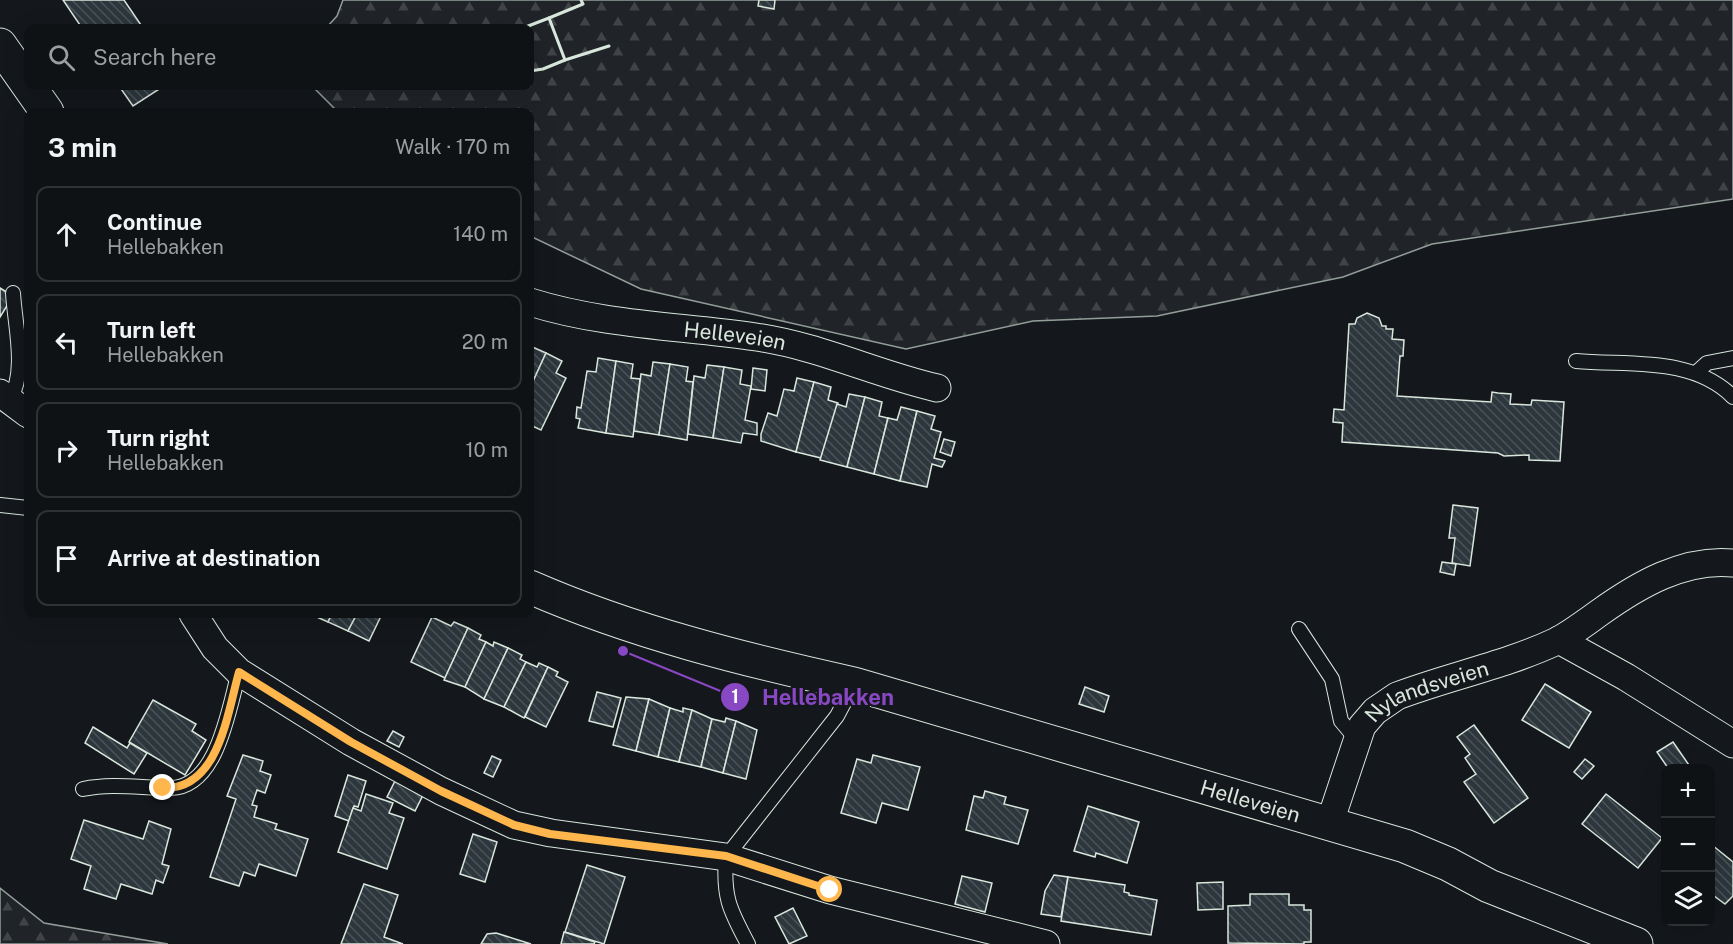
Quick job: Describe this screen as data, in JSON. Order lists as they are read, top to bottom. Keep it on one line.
{"streets":{"main road":["Helleveien"],"street":["Nylandsveien"]},"crossings":[["Helleveien","Nylandsveien"]],"places":["Hellebakken"],"page":{"search":"Search here","heading":["3 min","Walk · 170 m"],"list":[["Continue","Hellebakken","140 m"],["Turn left","Hellebakken","20 m"],["Turn right","Hellebakken","10 m"],"Arrive at destination"],"map_buttons":["+","−"]}}
